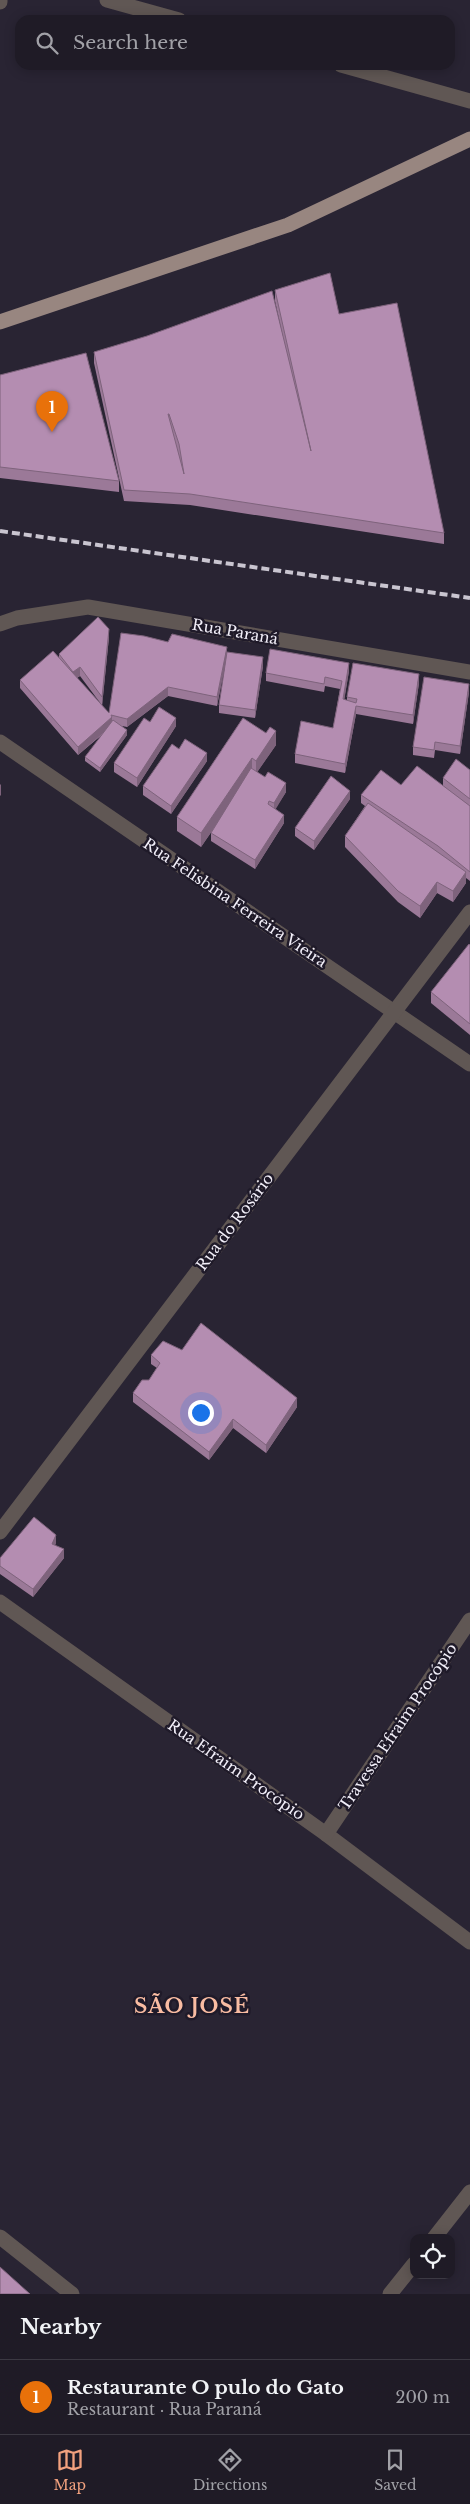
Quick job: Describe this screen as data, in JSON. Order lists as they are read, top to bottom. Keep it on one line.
{"streets":{"street":["Rua Paraná","Rua Felisbina Ferreira Vieira","Rua do Rosário","Travessa Efraim Procópio","Rua Efraim Procópio"]},"crossings":[["Rua Felisbina Ferreira Vieira","Rua do Rosário"],["Travessa Efraim Procópio","Rua Efraim Procópio"]],"districts":["SÃO JOSÉ"],"page":{"search":"Search here","pins":"1","heading":"Nearby","list":[{"mark":"1","name":"Restaurante O pulo do Gato","note":"Restaurant · Rua Paraná","value":"200 m"}],"nav":["Map","Directions","Saved"]}}
